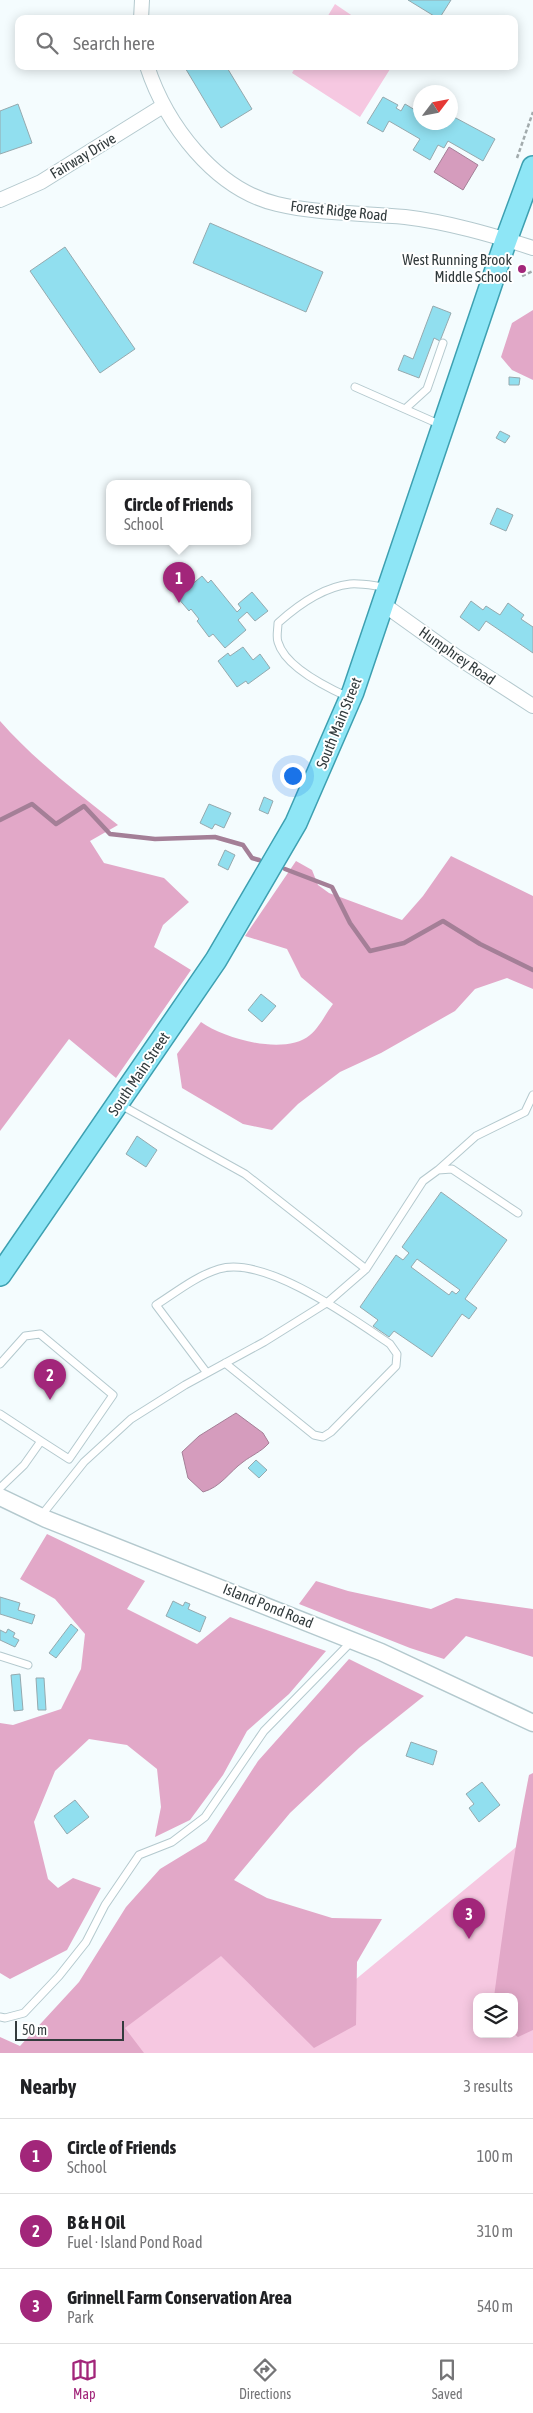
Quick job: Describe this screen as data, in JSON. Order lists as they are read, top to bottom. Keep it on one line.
{"streets":{"main road":["South Main Street"],"street":["Fairway Drive","Forest Ridge Road","Humphrey Road","Island Pond Road"]},"crossings":[["Fairway Drive","Forest Ridge Road"],["Forest Ridge Road","South Main Street"],["Humphrey Road","South Main Street"]],"places":["West Running Brook Middle School"],"scale_bar":"50 m","north":"top right","page":{"search":"Search here","popup":["Circle of Friends","School"],"pins":["1","2","3"],"scale":"50 m","heading":["Nearby","3 results"],"list":[{"mark":"1","name":"Circle of Friends","note":"School","value":"100 m"},{"mark":"2","name":"B & H Oil","note":"Fuel · Island Pond Road","value":"310 m"},{"mark":"3","name":"Grinnell Farm Conservation Area","note":"Park","value":"540 m"}],"nav":["Map","Directions","Saved"]}}
